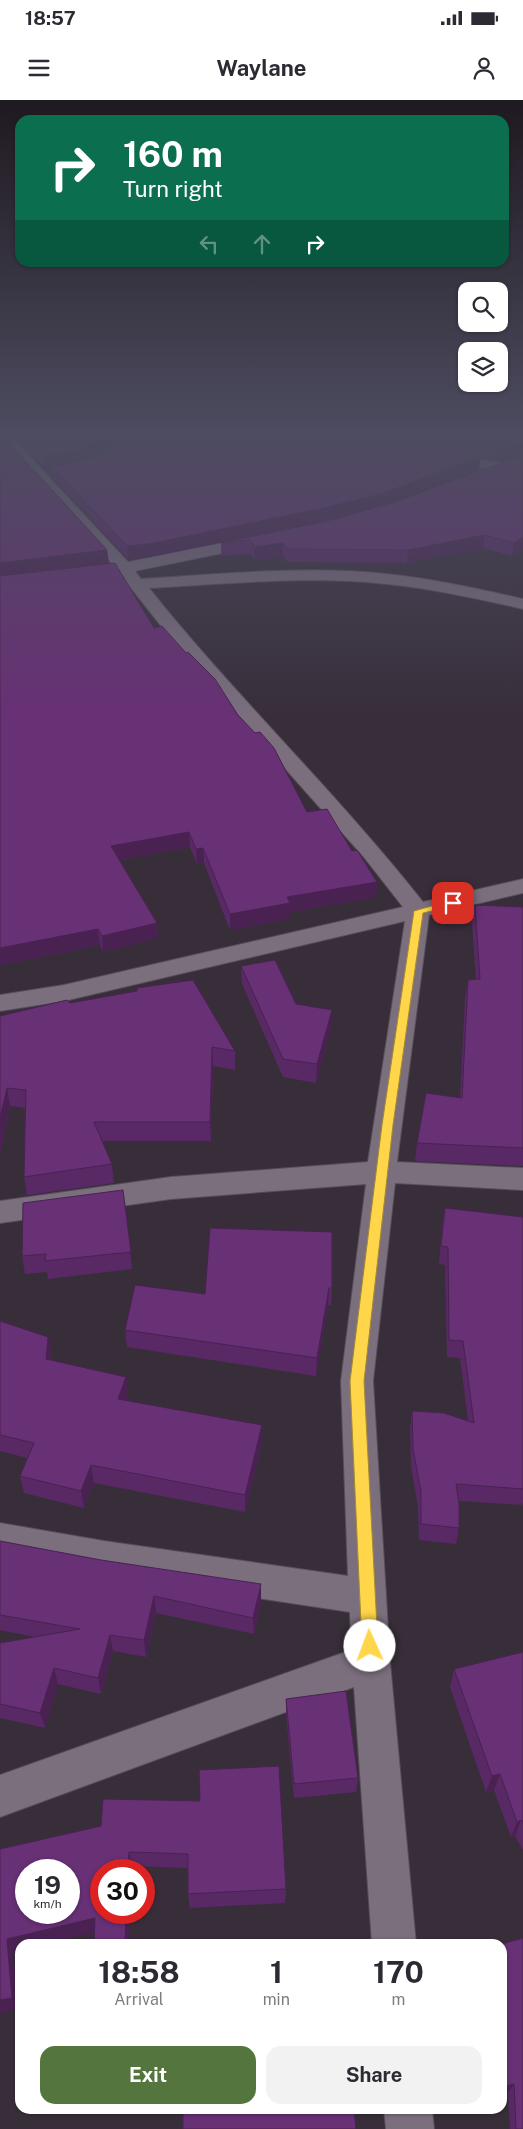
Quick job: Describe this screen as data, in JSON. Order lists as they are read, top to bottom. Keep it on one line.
{"page":{"status":"18:57","header":"Waylane","turn":["160 m","Turn right"],"speed":"19 km/h","limit":"30","eta":["18:58","Arrival","1","min","170","m"],"buttons":["Exit","Share"]}}
